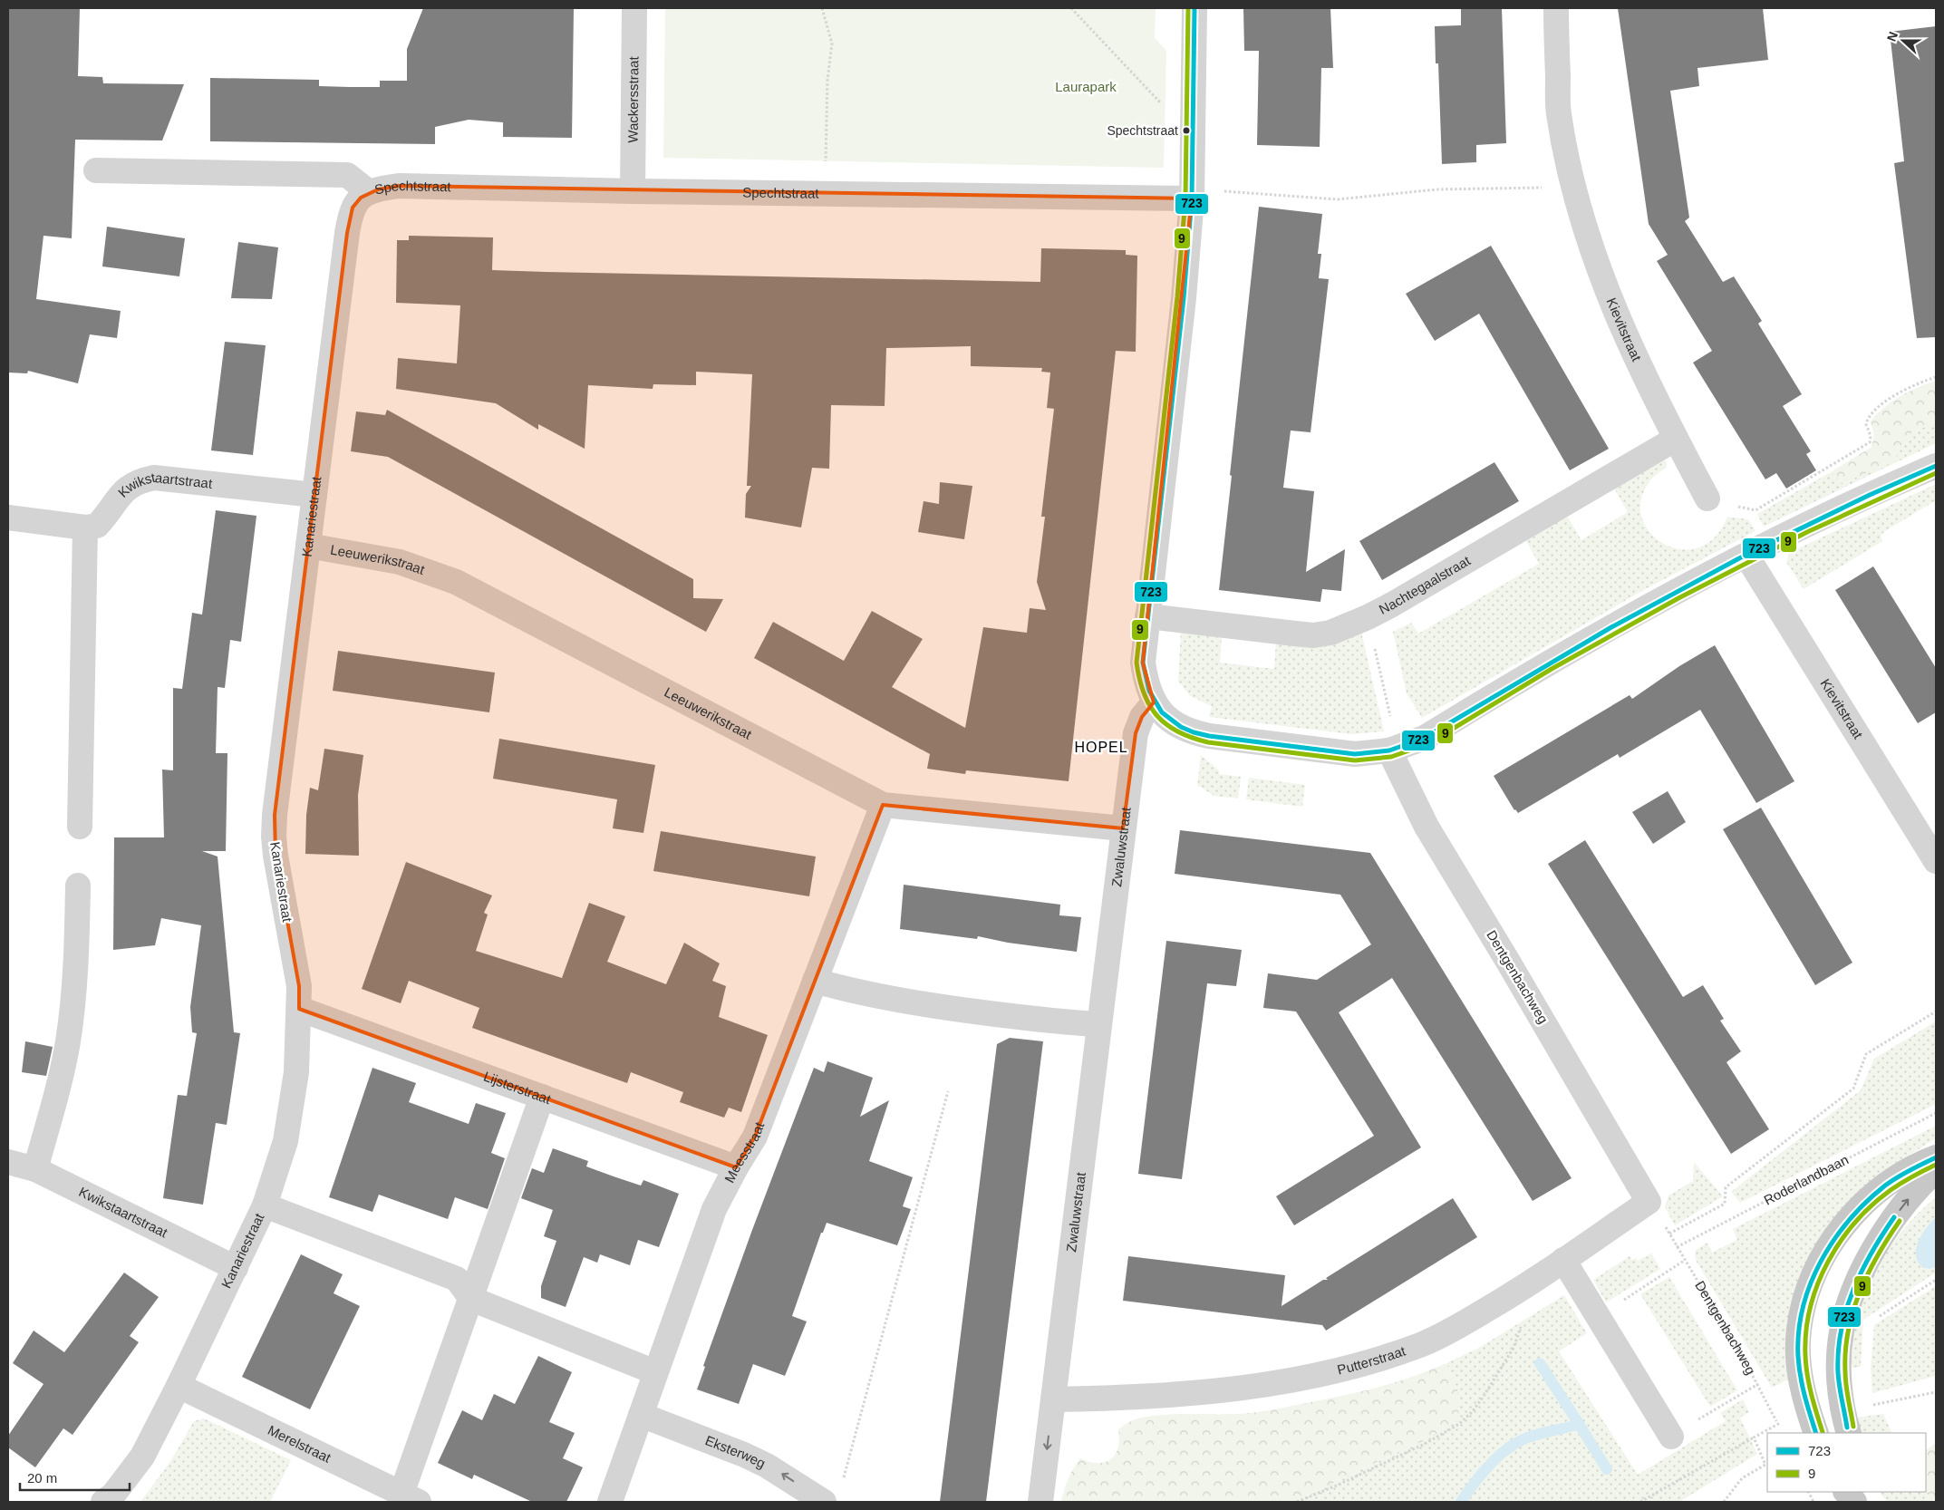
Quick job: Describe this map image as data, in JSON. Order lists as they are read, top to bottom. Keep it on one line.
{"streets":{"street":["Wackersstraat","Spechtstraat","Kievitstraat","Kwikstaartstraat","Kanariestraat","Leeuwerikstraat","Nachtegaalstraat","Zwaluwstraat","Dentgenbachweg","Lijsterstraat","Meesstraat","Putterstraat","Merelstraat","Eksterweg"],"path":["Roderlandbaan"]},"crossings":[["Wackersstraat","Spechtstraat"],["Spechtstraat","Kanariestraat"],["Kievitstraat","Nachtegaalstraat"],["Kwikstaartstraat","Kanariestraat"],["Kanariestraat","Leeuwerikstraat"],["Kanariestraat","Lijsterstraat"],["Kanariestraat","Merelstraat"],["Leeuwerikstraat","Zwaluwstraat"],["Leeuwerikstraat","Meesstraat"],["Zwaluwstraat","Putterstraat"],["Dentgenbachweg","Roderlandbaan"],["Dentgenbachweg","Putterstraat"],["Lijsterstraat","Meesstraat"],["Meesstraat","Eksterweg"]],"one_way":["Eksterweg"],"districts":["HOPEL"],"parks":["Laurapark"],"places":["Spechtstraat"],"lines":["transit line 723","transit line 9"],"legend":["723","9"],"scale_bar":"20 m","north":"left"}
